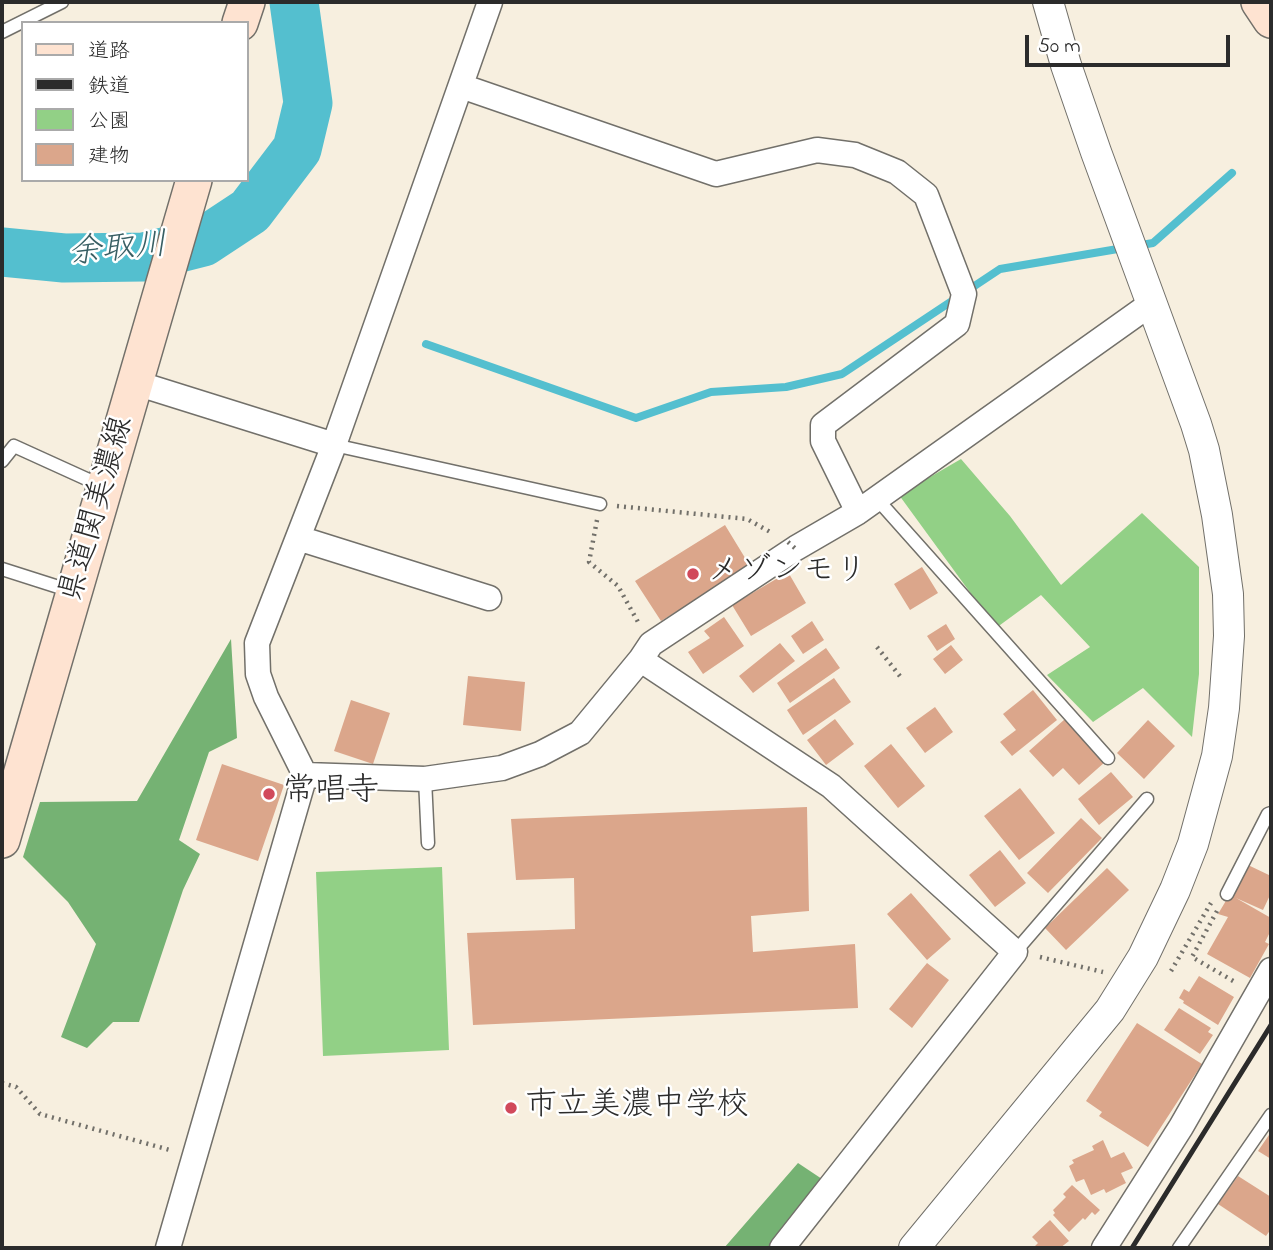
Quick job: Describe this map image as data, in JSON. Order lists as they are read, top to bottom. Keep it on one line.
{"streets":{"main road":["県道関美濃線"]},"water":["余取川"],"places":["メゾンモリ","常唱寺","市立美濃中学校"],"legend":["道路","鉄道","公園","建物"],"scale_bar":"50 m"}
